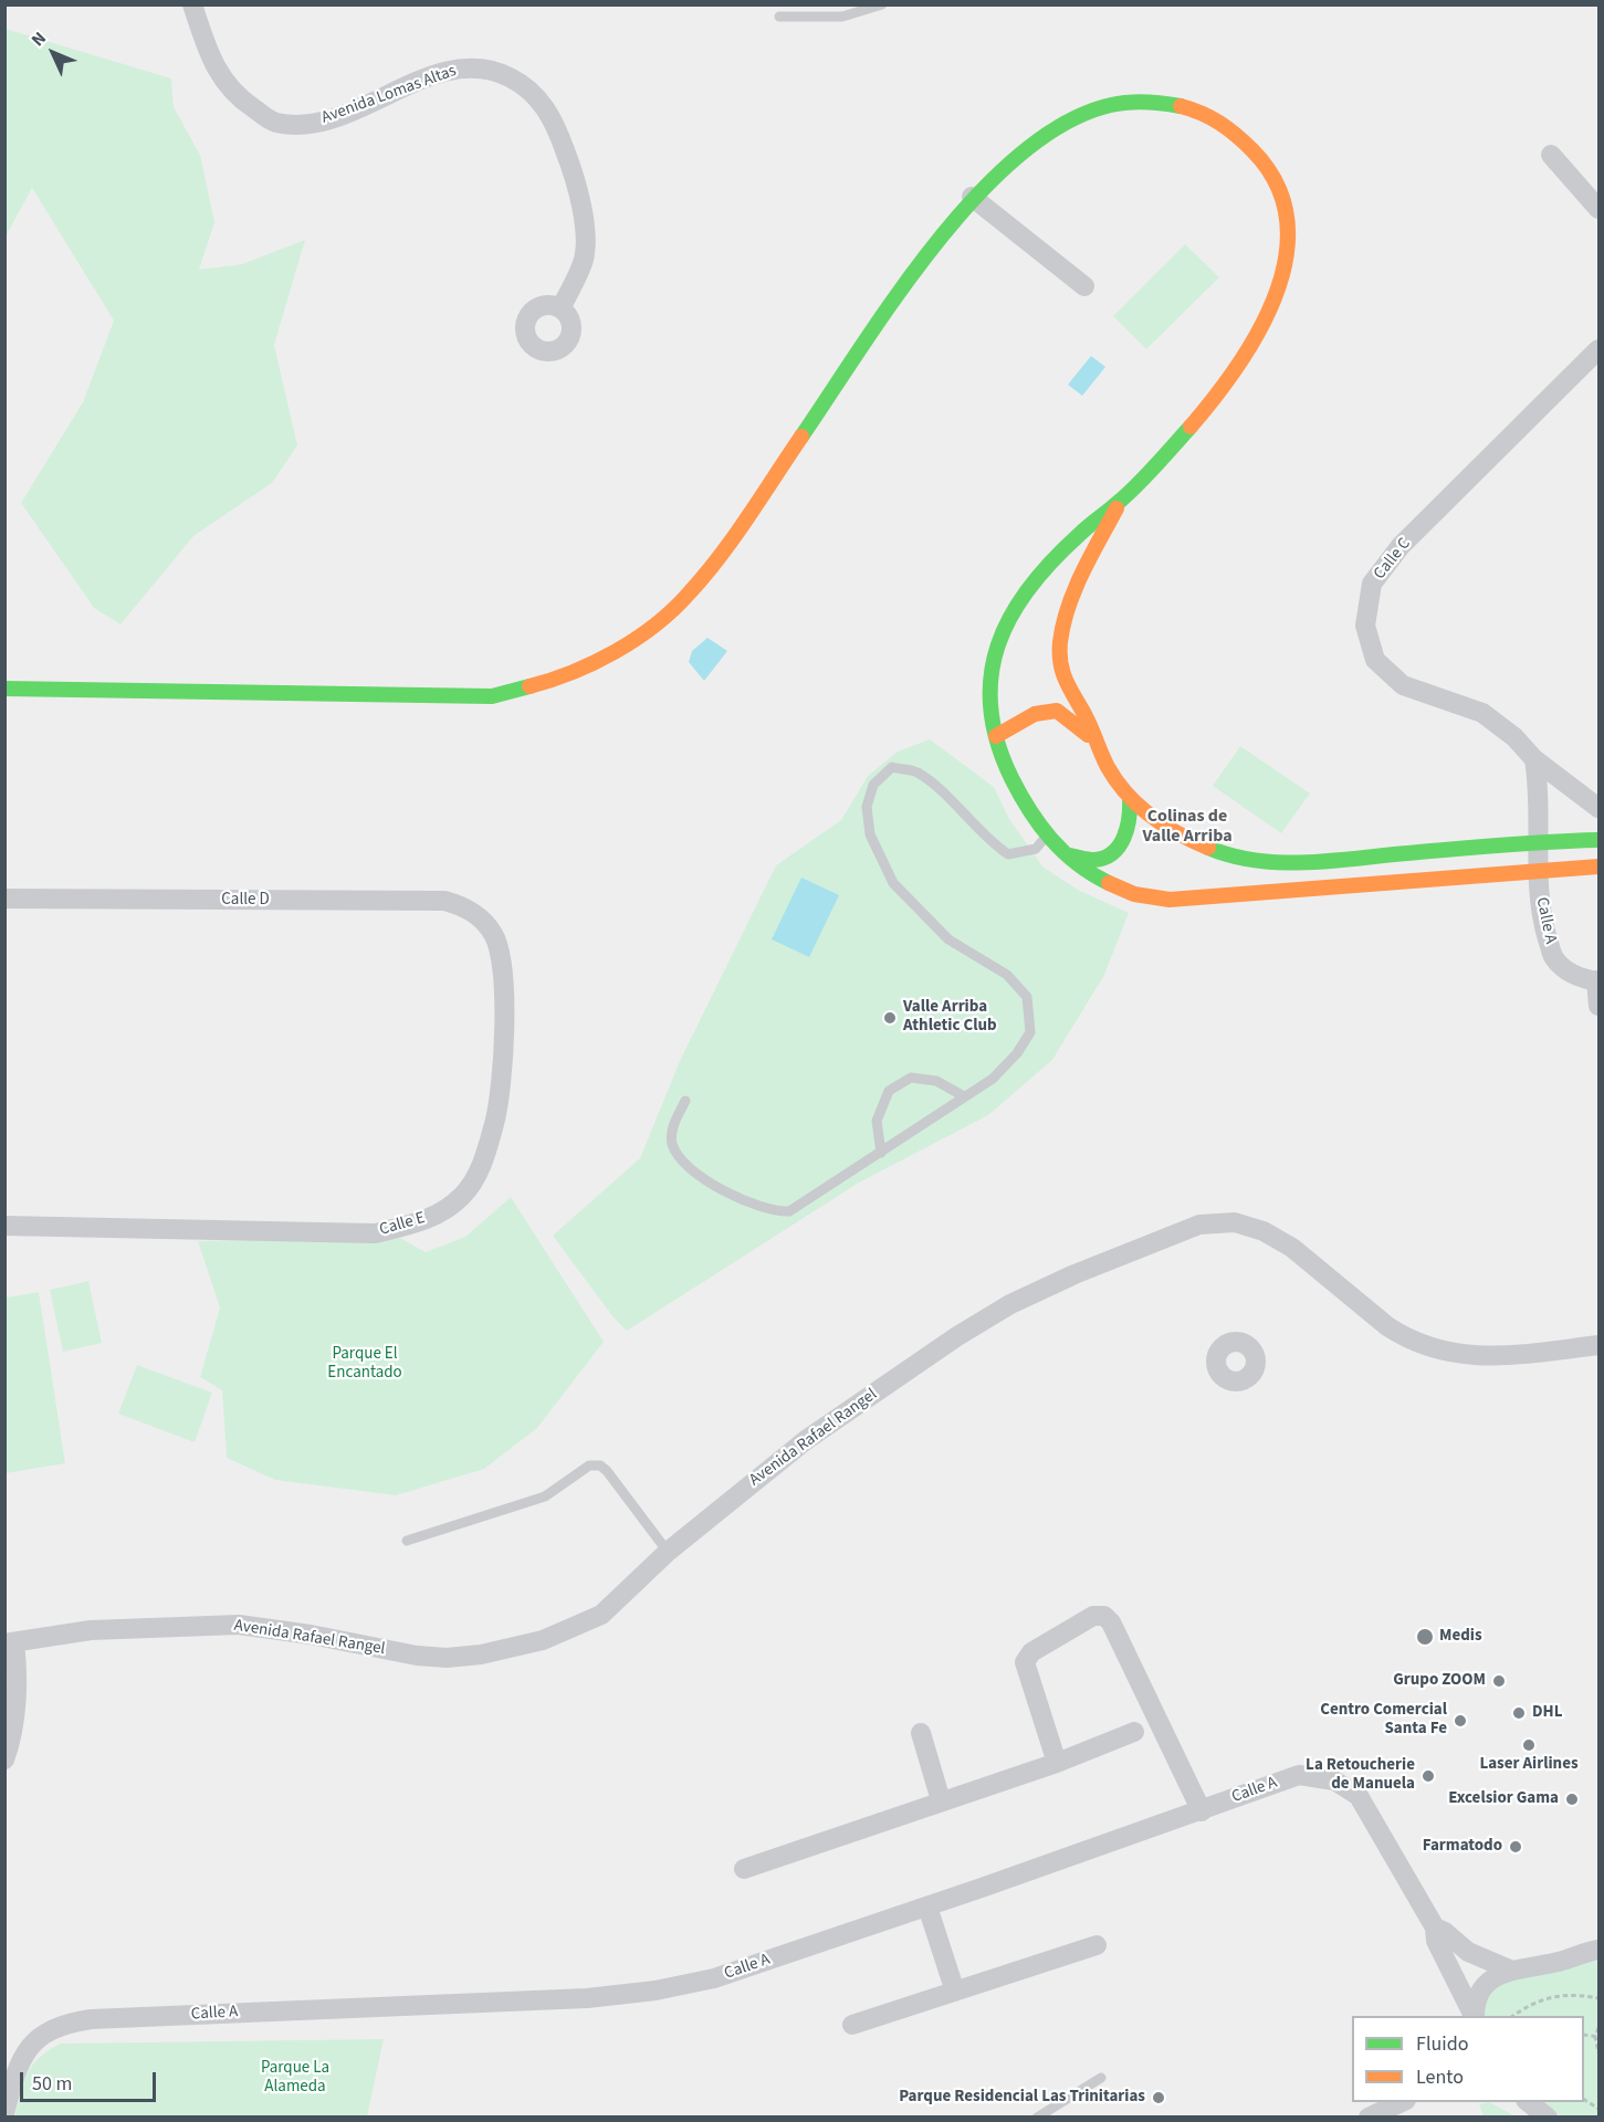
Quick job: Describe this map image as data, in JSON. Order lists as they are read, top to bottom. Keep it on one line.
{"streets":{"street":["Avenida Lomas Altas","Calle C","Calle D","Calle A","Calle E","Avenida Rafael Rangel"]},"crossings":[["Calle D","Calle E"]],"districts":["Colinas de Valle Arriba"],"parks":["Parque El Encantado","Parque La Alameda"],"places":["Valle Arriba Athletic Club","Medis","Grupo ZOOM","DHL","Centro Comercial Santa Fe","Laser Airlines","La Retoucherie de Manuela","Excelsior Gama","Farmatodo","Parque Residencial Las Trinitarias"],"legend":["Fluido","Lento"],"scale_bar":"50 m","north":"top left"}
